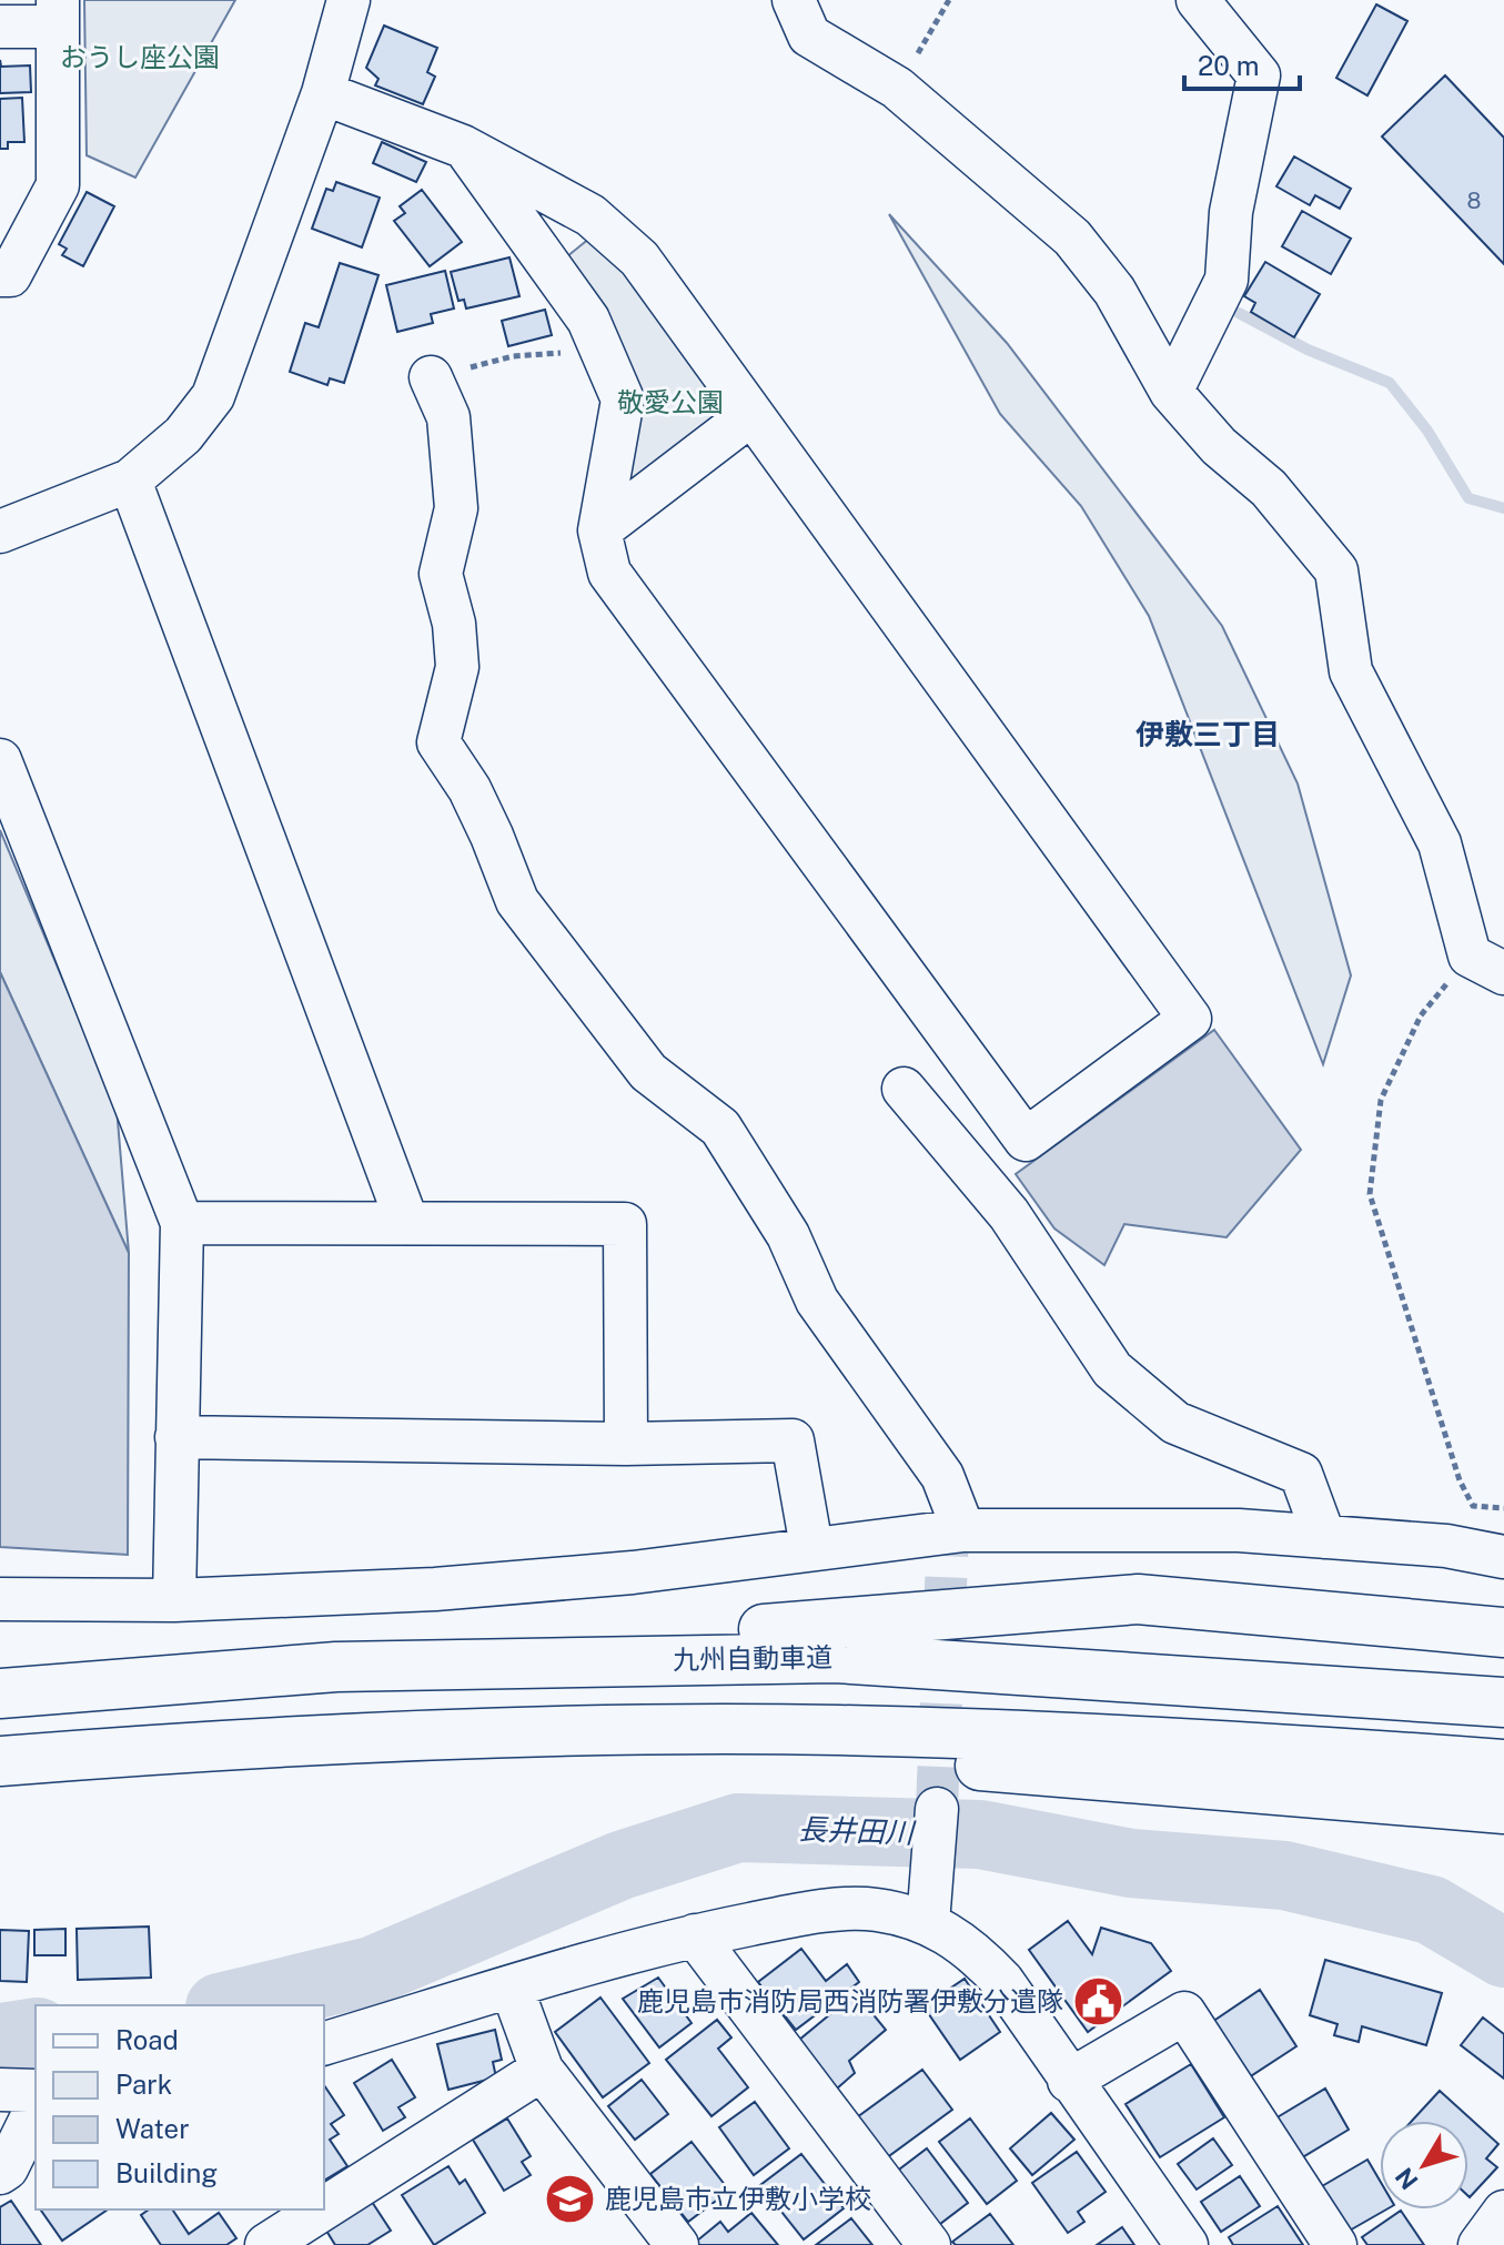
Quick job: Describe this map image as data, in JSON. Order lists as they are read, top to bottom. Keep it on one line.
{"streets":{"highway":["九州自動車道"]},"districts":["伊敷三丁目"],"water":["長井田川"],"parks":["おうし座公園","敬愛公園"],"places":{"public building":["鹿児島市消防局西消防署伊敷分遣隊"],"school or university":["鹿児島市立伊敷小学校"]},"house_numbers":["8"],"legend":["Road","Park","Water","Building"],"scale_bar":"20 m","north":"bottom left"}
